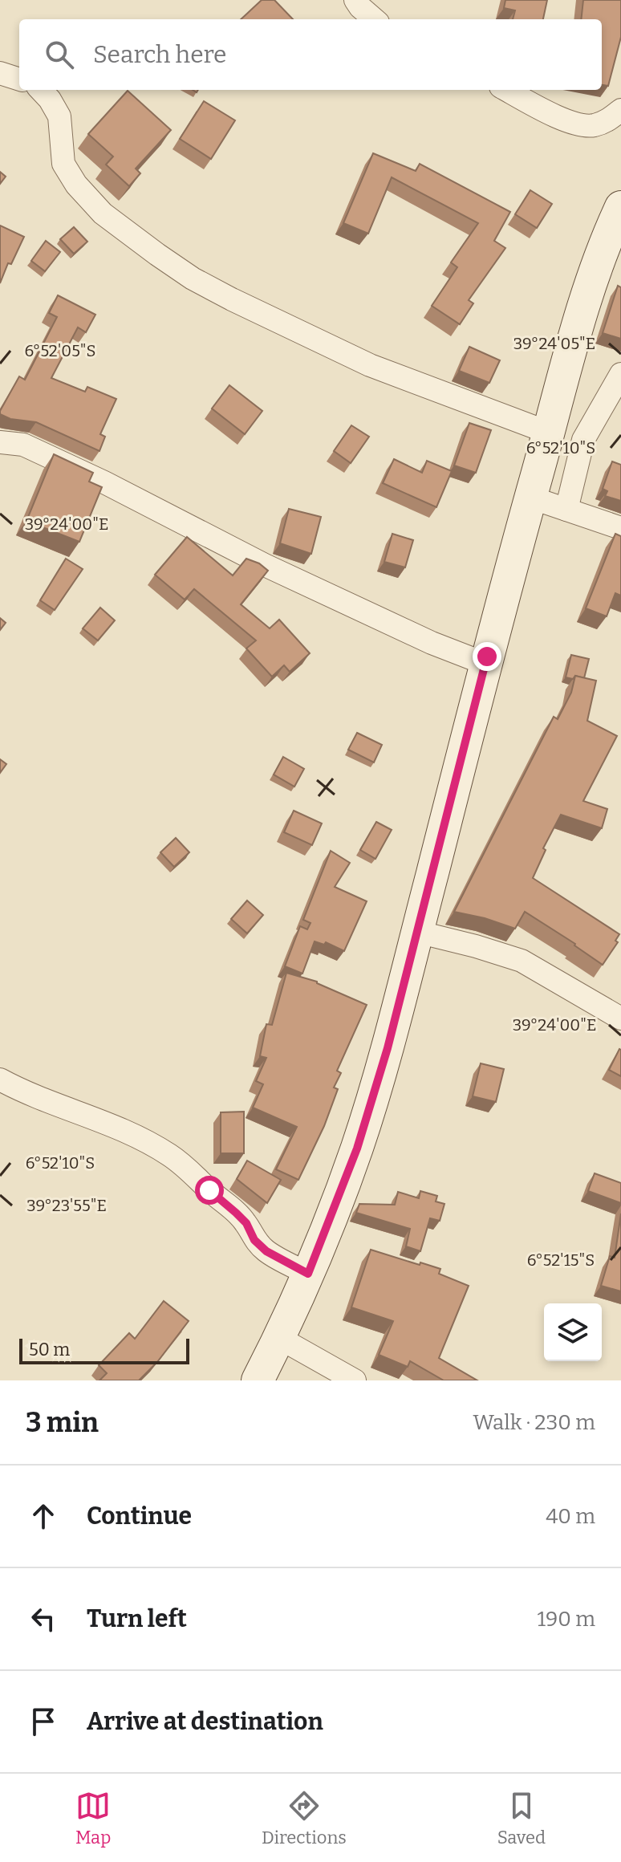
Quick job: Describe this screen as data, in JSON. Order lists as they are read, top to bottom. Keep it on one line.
{"scale_bar":"50 m","page":{"search":"Search here","scale":"50 m","heading":["3 min","Walk · 230 m"],"list":[["Continue","40 m"],["Turn left","190 m"],"Arrive at destination"],"nav":["Map","Directions","Saved"]},"coordinates":["39°24'05\"E","6°52'05\"S","6°52'10\"S","39°24'00\"E","39°23'55\"E","6°52'15\"S"]}
